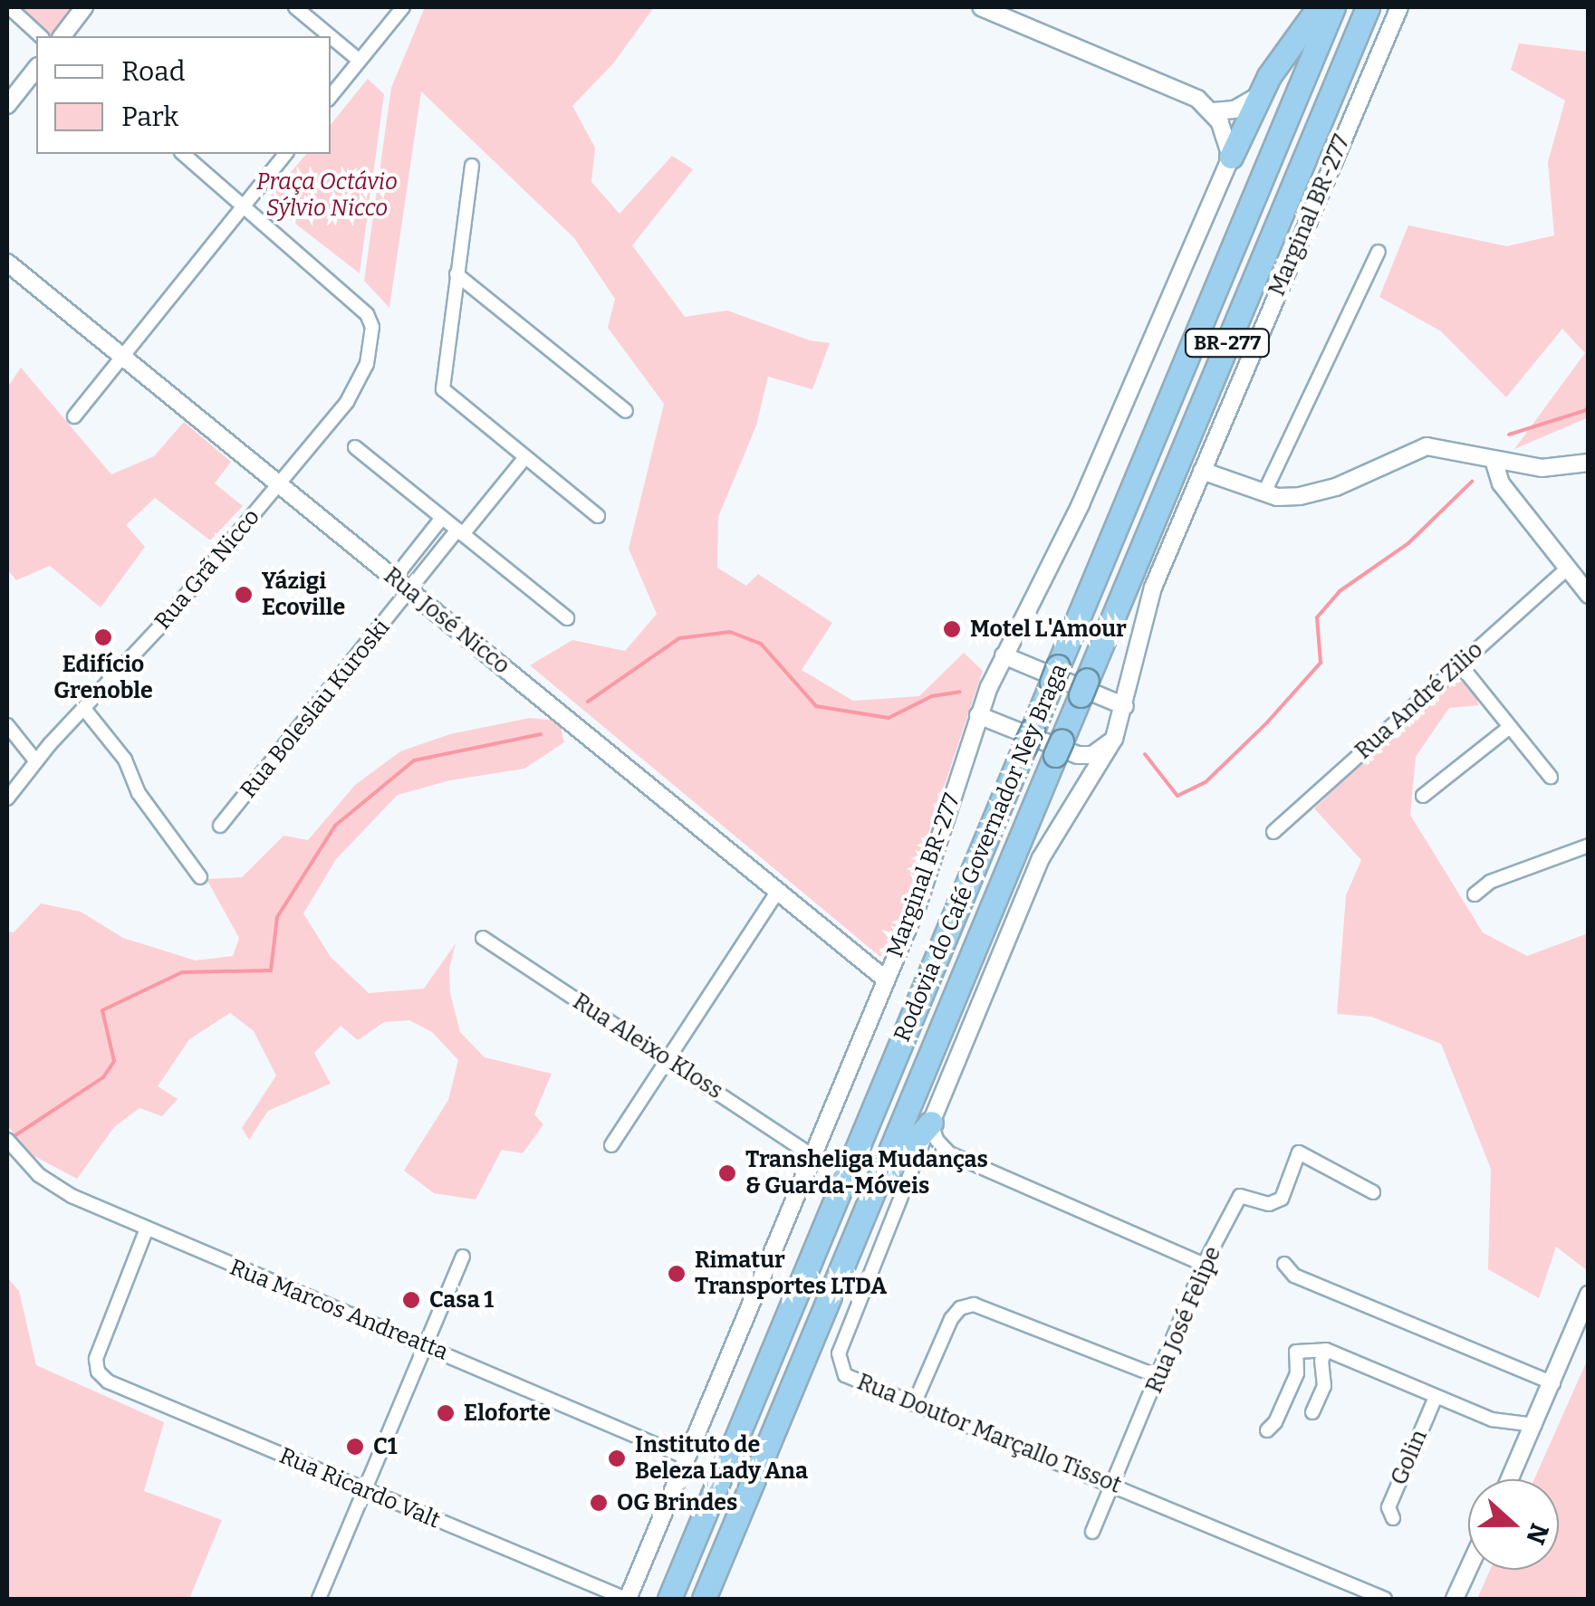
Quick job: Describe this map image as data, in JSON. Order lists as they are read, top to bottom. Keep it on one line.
{"streets":{"highway":["BR-277","Rodovia do Café Governador Ney Braga"],"street":["Marginal BR-277","Rua Grã Nicco","Rua José Nicco","Rua André Zilio","Rua Boleslau Kuroski","Rua Aleixo Kloss","Rua Marcos Andreatta","Rua José Felipe","Rua Doutor Marçallo Tissot","Golin","Rua Ricardo Valt"]},"crossings":[["Marginal BR-277","Rua José Nicco"],["Marginal BR-277","Rua Aleixo Kloss"],["Marginal BR-277","Rua Marcos Andreatta"],["Marginal BR-277","Rua Doutor Marçallo Tissot"],["Marginal BR-277","Rua Ricardo Valt"],["Rua Grã Nicco","Rua José Nicco"],["Rua José Nicco","Rua Boleslau Kuroski"],["Rua Marcos Andreatta","Rua Ricardo Valt"],["Rua José Felipe","Rua Doutor Marçallo Tissot"]],"parks":["Praça Octávio Sýlvio Nicco"],"places":["Yázigi Ecoville","Motel L'Amour","Edifício Grenoble","Transheliga Mudanças & Guarda-Móveis","Rimatur Transportes LTDA","Casa 1","Eloforte","C1","Instituto de Beleza Lady Ana","OG Brindes"],"legend":["Road","Park"],"north":"right"}
